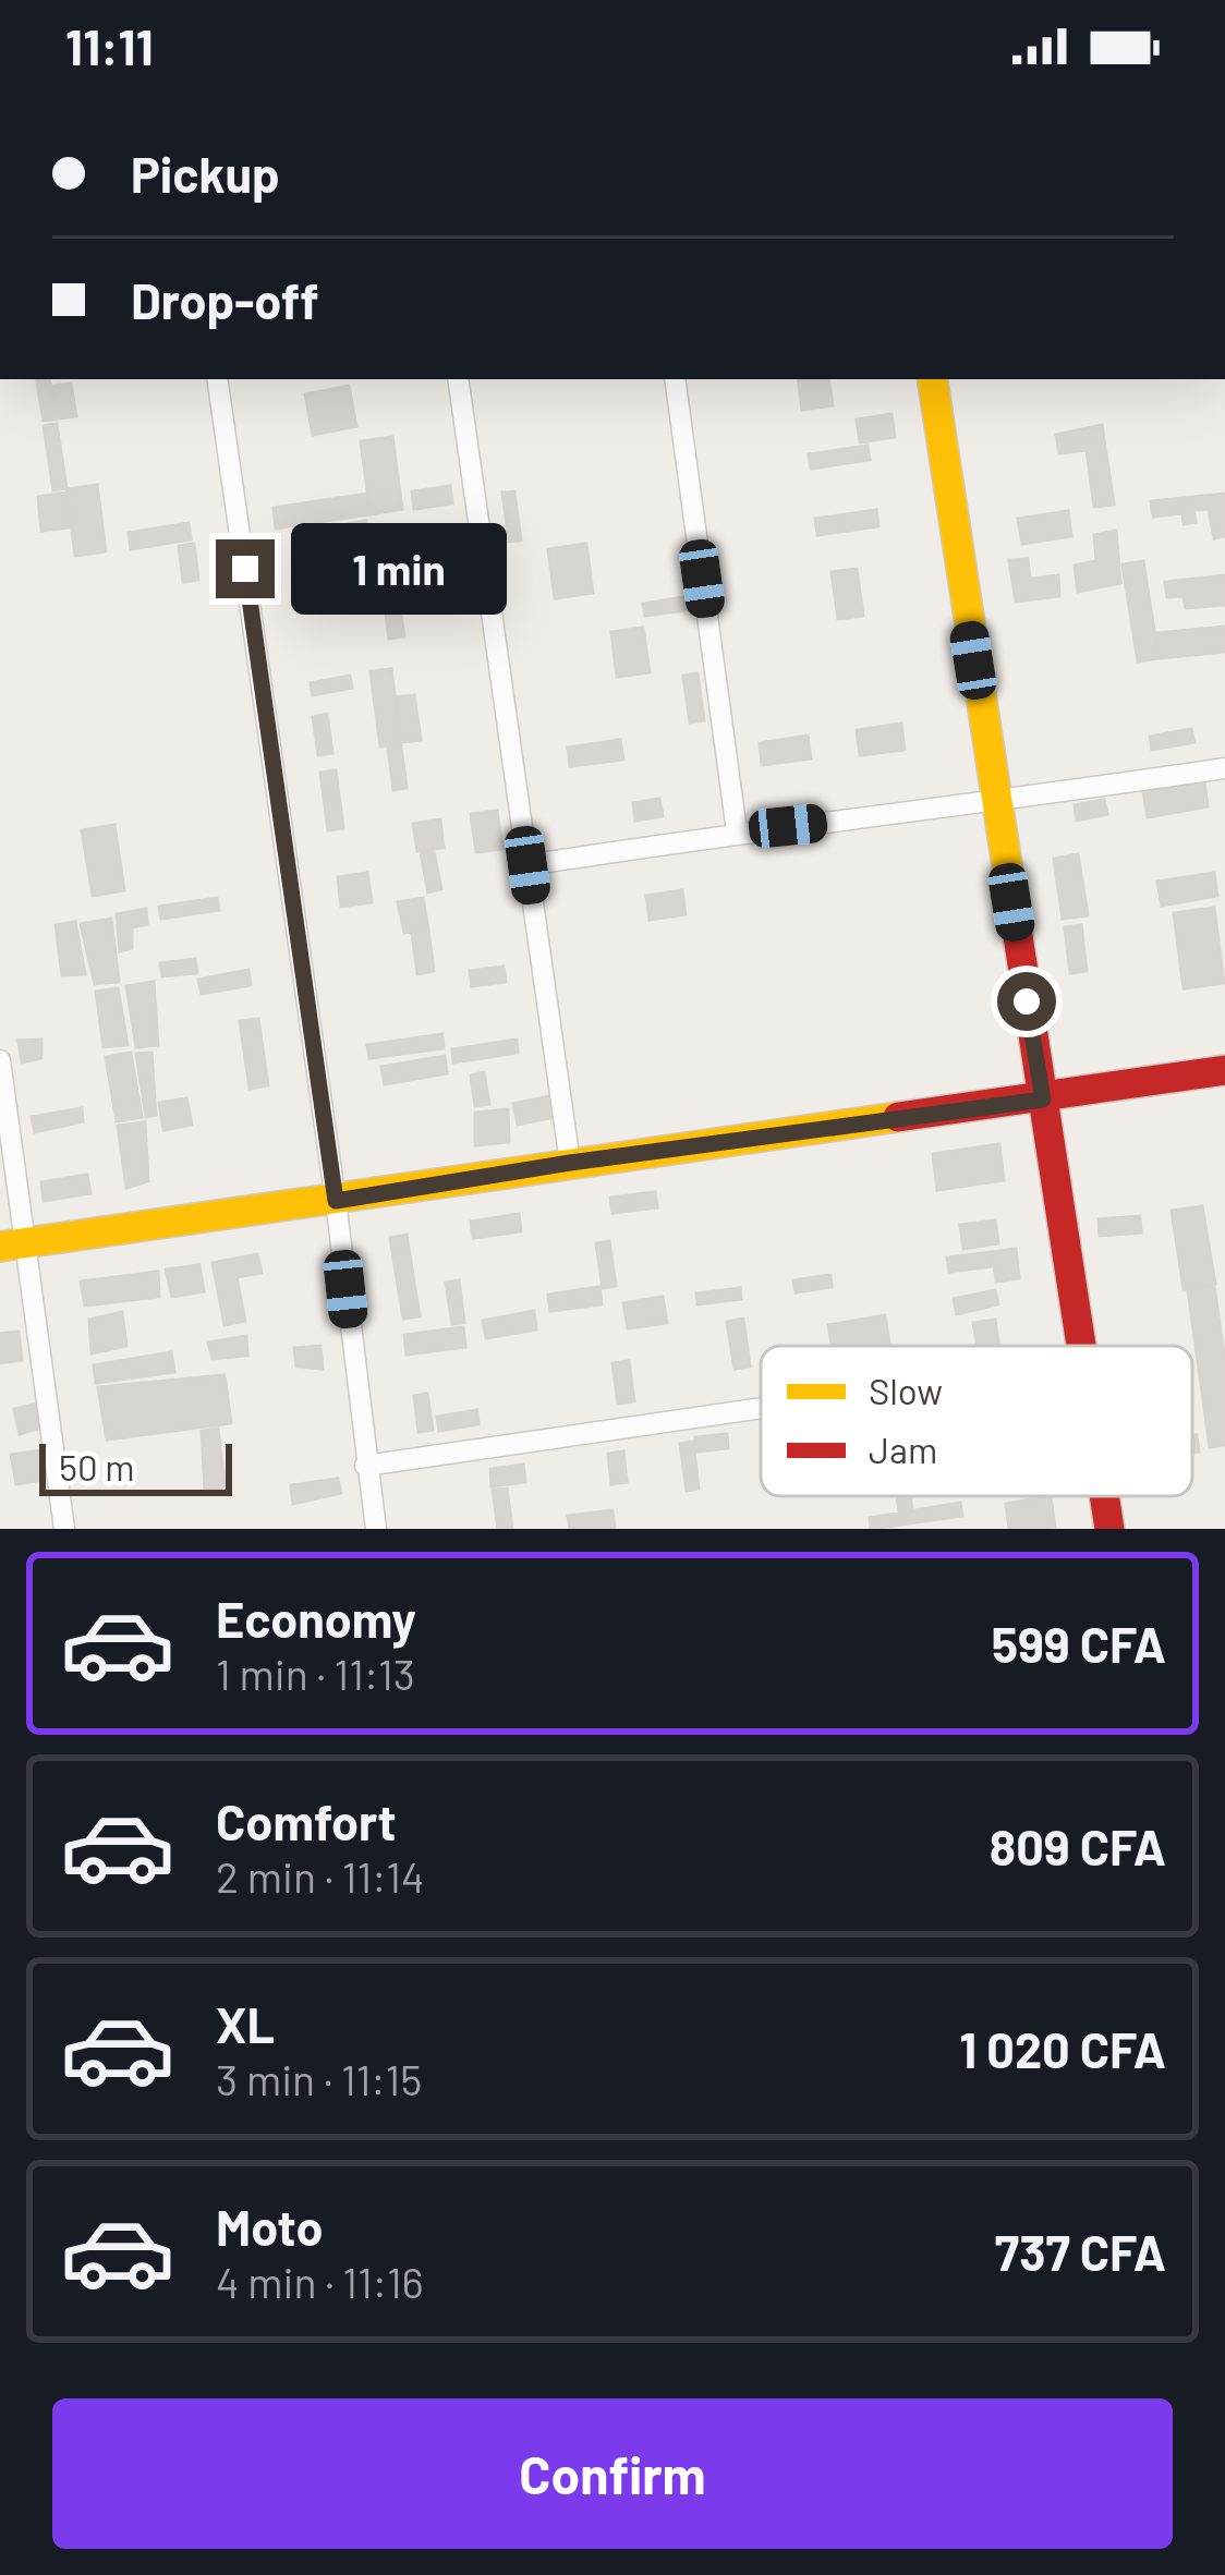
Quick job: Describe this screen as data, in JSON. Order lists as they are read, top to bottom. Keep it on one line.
{"legend":["Slow","Jam"],"scale_bar":"50 m","page":{"status":"11:11","banner":["Pickup","Drop-off"],"bubble":"1 min","scale":"50 m","list":[{"name":"Economy","note":"1 min · 11:13","value":"599 CFA"},{"name":"Comfort","note":"2 min · 11:14","value":"809 CFA"},{"name":"XL","note":"3 min · 11:15","value":"1 020 CFA"},{"name":"Moto","note":"4 min · 11:16","value":"737 CFA"}],"buttons":"Confirm"}}
